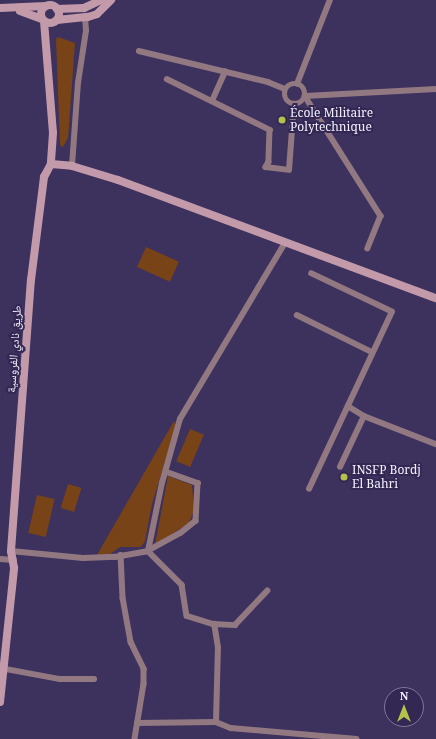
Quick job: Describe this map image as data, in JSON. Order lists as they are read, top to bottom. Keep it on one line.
{"streets":{"main road":["طريق نادي الفروسية"]},"places":["École Militaire Polytechnique","INSFP Bordj El Bahri"],"north":"top"}
